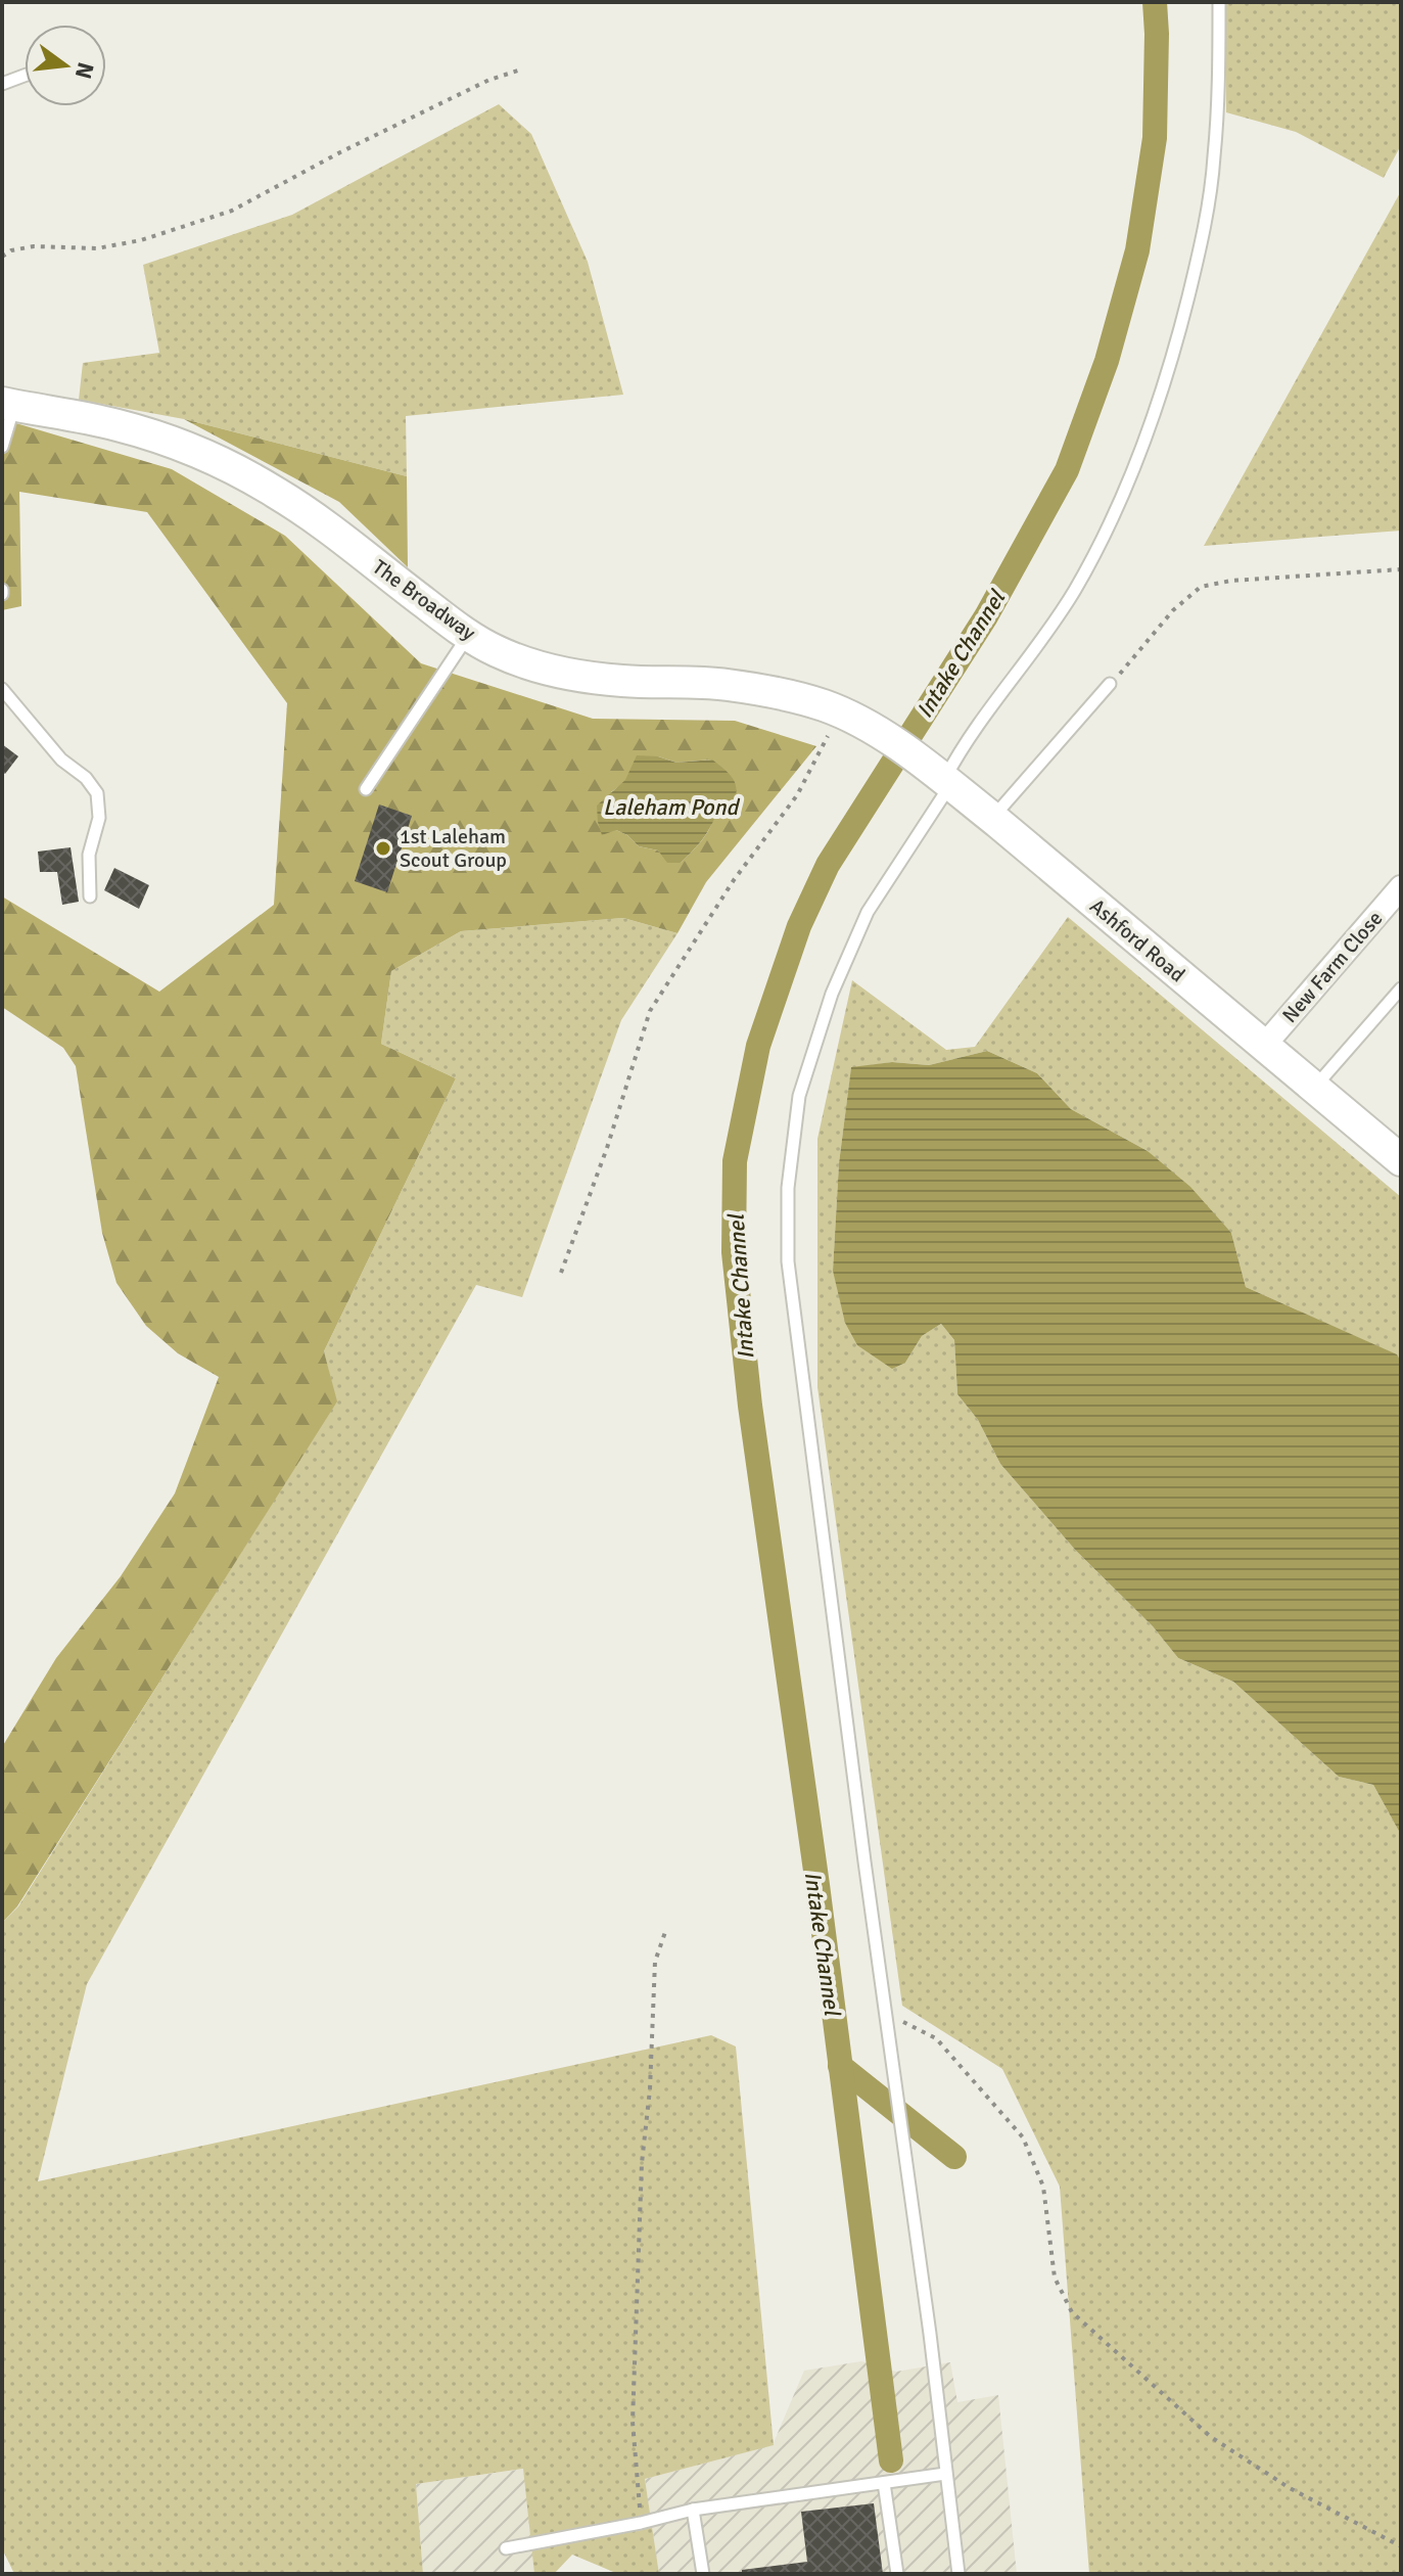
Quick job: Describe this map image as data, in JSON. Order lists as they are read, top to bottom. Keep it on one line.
{"streets":{"main road":["The Broadway","Ashford Road"],"street":["New Farm Close"]},"crossings":[["The Broadway","Ashford Road"],["Ashford Road","New Farm Close"]],"water":["Intake Channel","Laleham Pond"],"places":["1st Laleham Scout Group"],"north":"right"}
